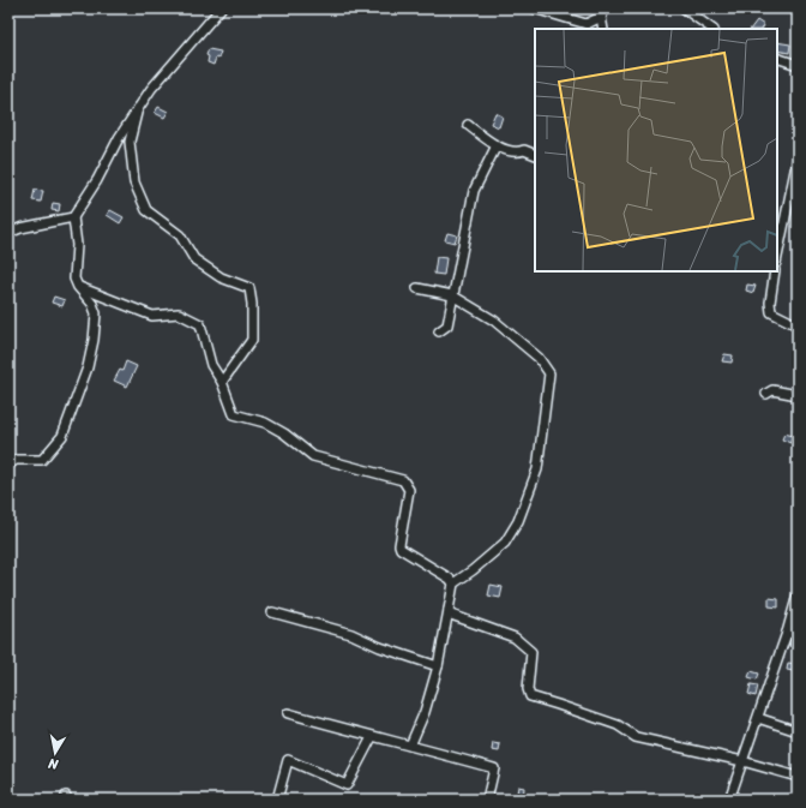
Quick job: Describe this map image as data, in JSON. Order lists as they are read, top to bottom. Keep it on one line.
{"north":"bottom"}
